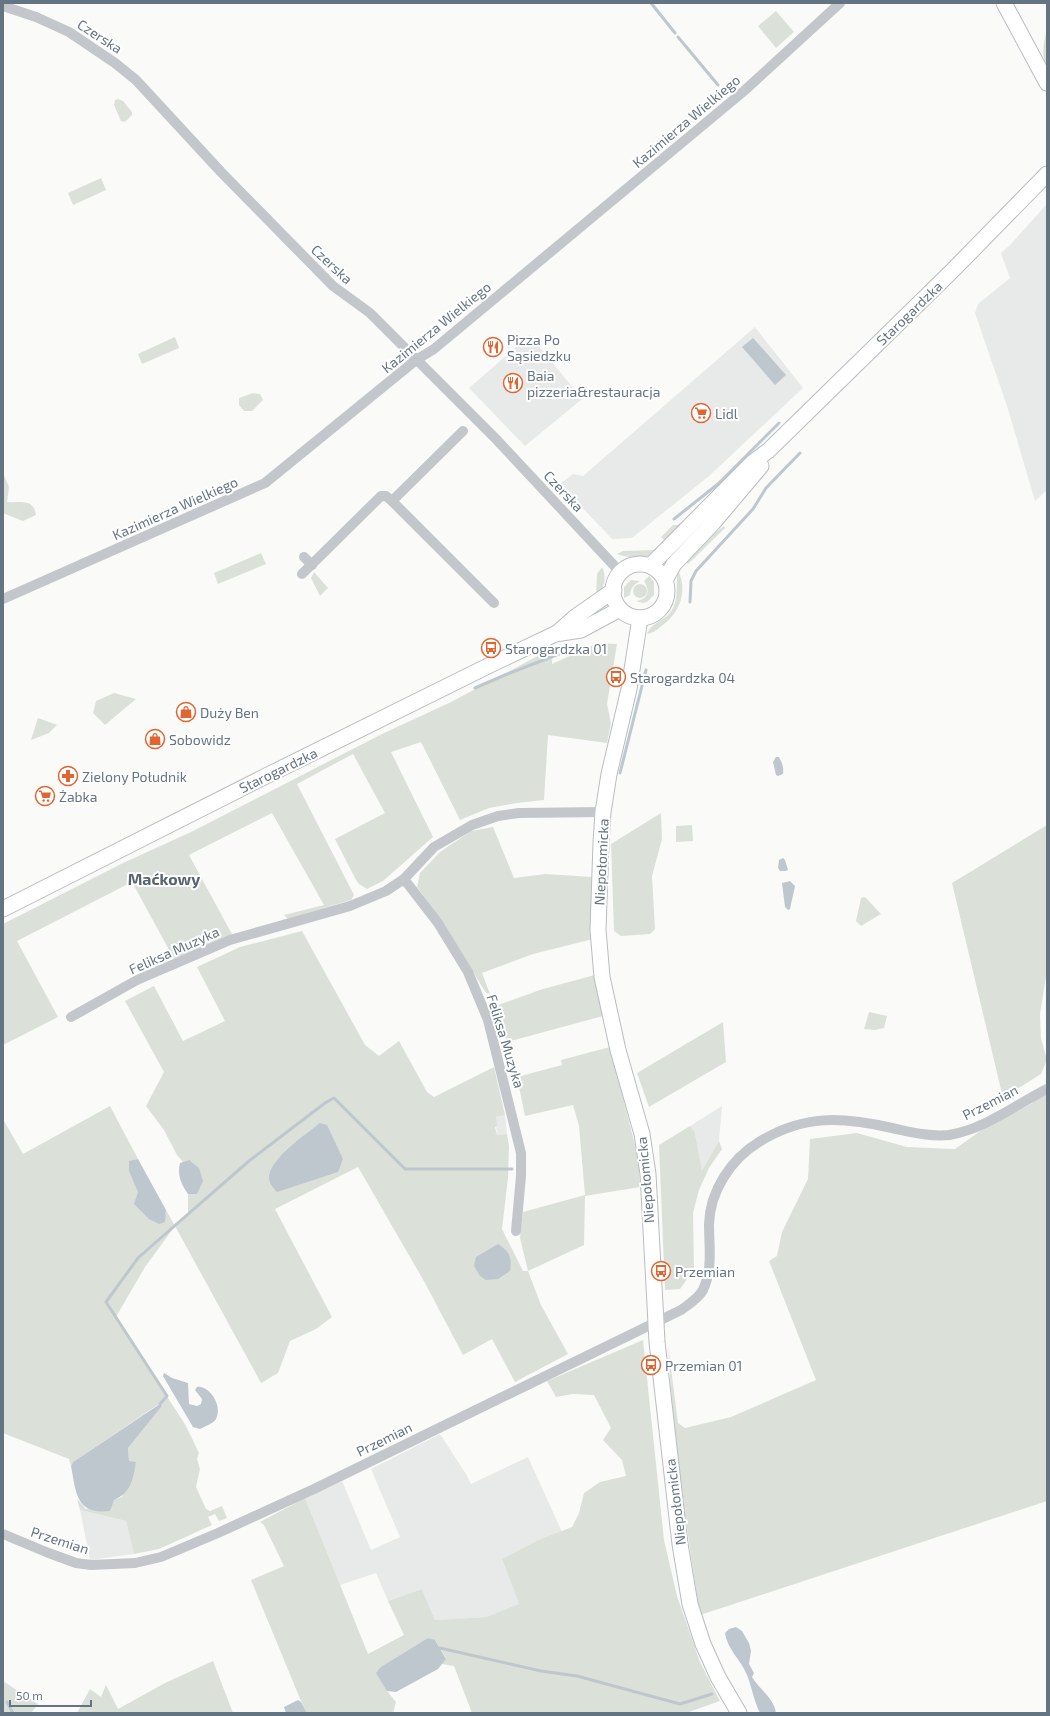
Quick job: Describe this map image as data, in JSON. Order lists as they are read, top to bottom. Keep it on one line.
{"streets":{"main road":["Starogardzka","Niepołomicka"],"street":["Czerska","Kazimierza Wielkiego","Feliksa Muzyka","Przemian"]},"crossings":[["Czerska","Kazimierza Wielkiego"],["Czerska","Starogardzka"],["Czerska","Niepołomicka"],["Starogardzka","Niepołomicka"],["Niepołomicka","Feliksa Muzyka"],["Niepołomicka","Przemian"]],"districts":["Maćkowy"],"places":{"restaurant":["Pizza Po Sąsiedzku","Baia pizzeria&restauracja"],"supermarket":["Lidl","Żabka"],"bus stop":["Starogardzka 01","Starogardzka 04","Przemian","Przemian 01"],"shop":["Duży Ben","Sobowidz"],"pharmacy":["Zielony Południk"]},"scale_bar":"50 m"}
